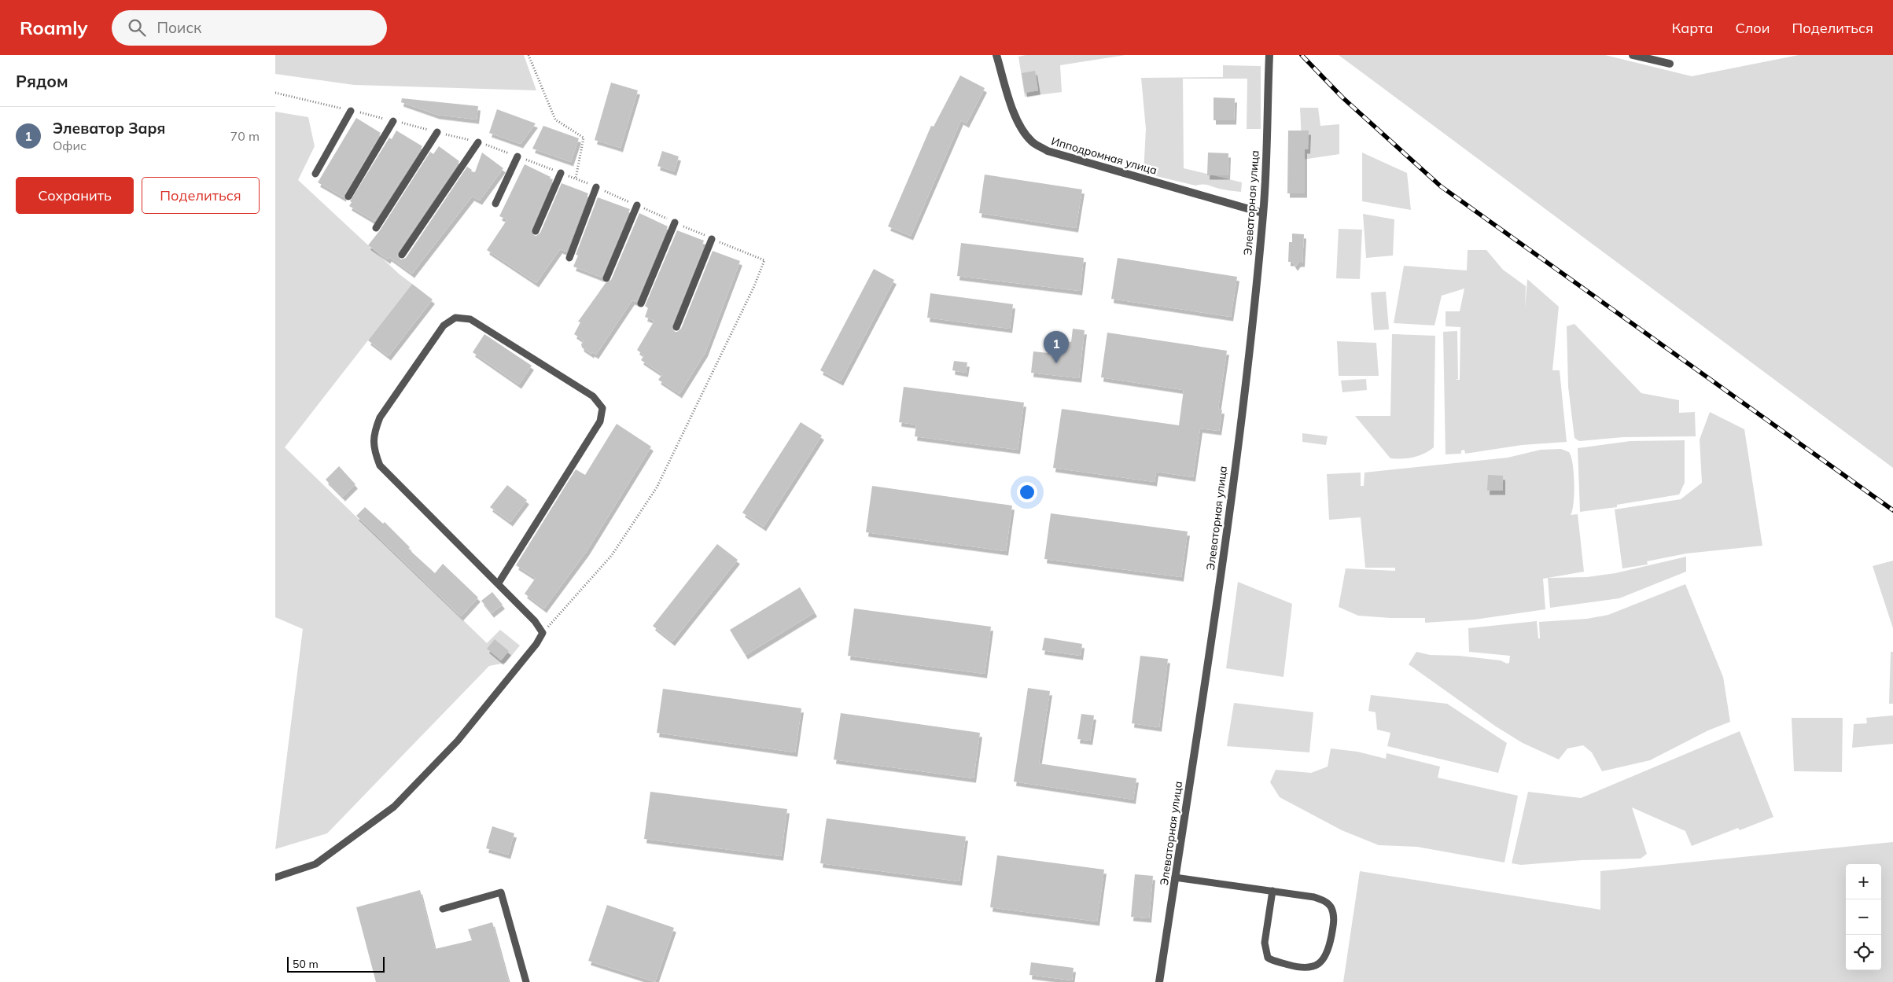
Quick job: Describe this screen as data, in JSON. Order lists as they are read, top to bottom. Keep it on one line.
{"streets":{"street":["Ипподромная улица","Элеваторная улица"]},"crossings":[["Ипподромная улица","Элеваторная улица"]],"scale_bar":"50 m","page":{"header":"Roamly","search":"Поиск","nav":["Карта","Слои","Поделиться"],"heading":"Рядом","list":[{"mark":"1","name":"Элеватор Заря","note":"Офис","value":"70 m"}],"buttons":["Сохранить","Поделиться"],"pins":"1","map_buttons":["+","−"],"scale":"50 m"}}
